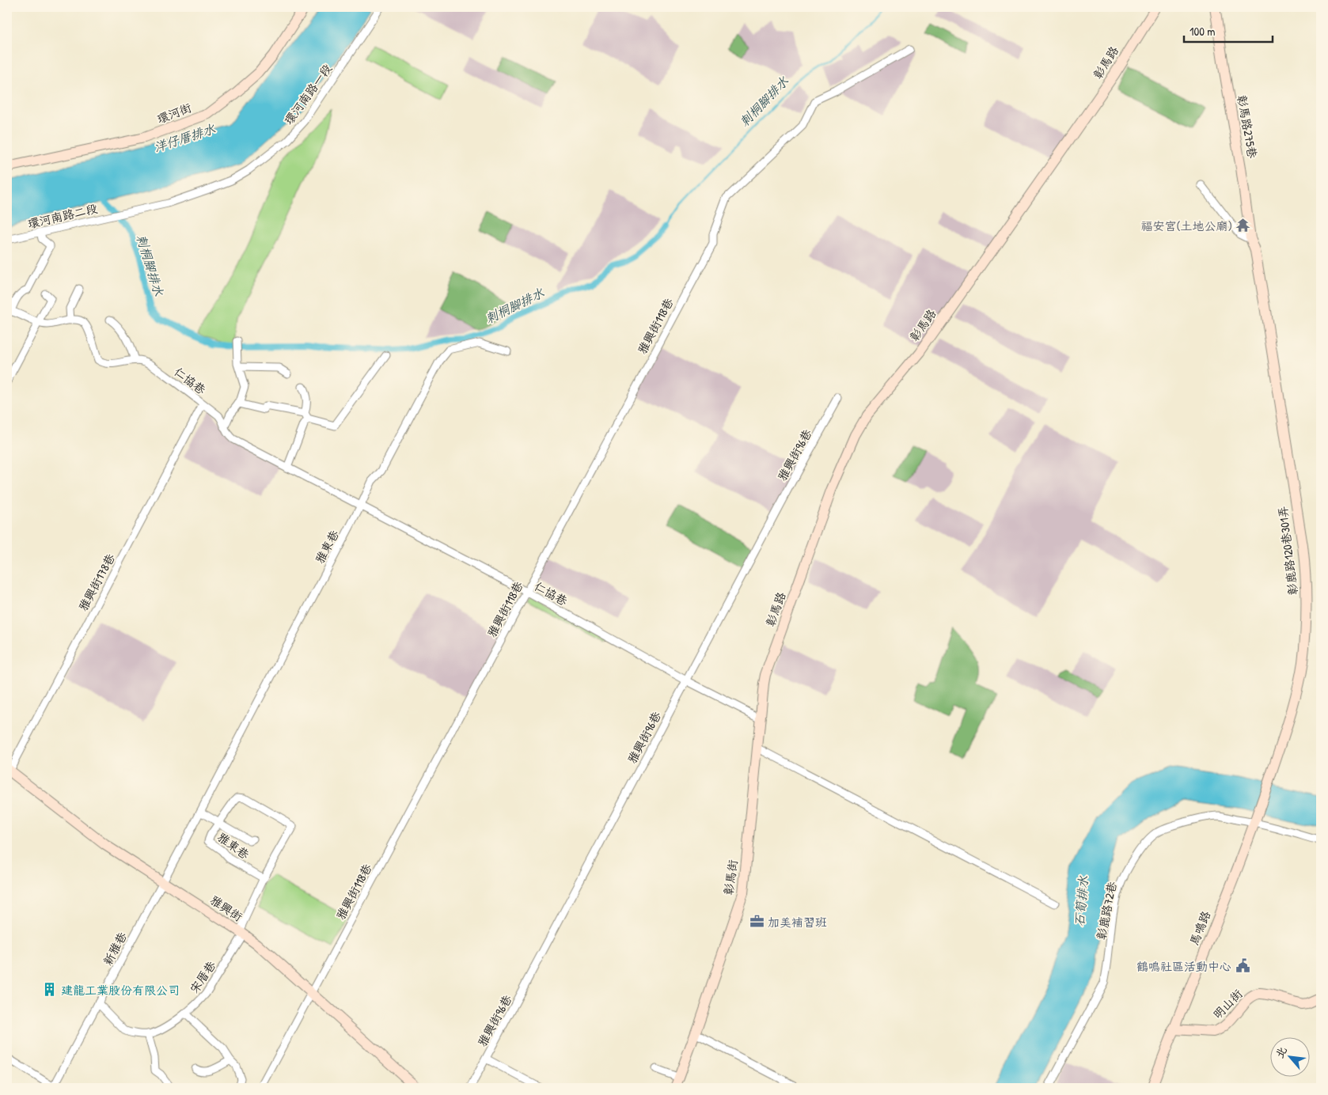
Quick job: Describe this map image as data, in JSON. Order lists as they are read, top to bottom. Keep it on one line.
{"streets":{"street":["彰馬路","環河南路一段","環河街","彰馬路275巷","環河南路二段","雅興街118巷","仁協巷","雅興街96巷","雅東巷","彰鹿路120巷301弄","雅興街178巷","彰馬街","雅興街","彰鹿路72巷","馬鳴路","新雅巷","宋厝巷","明山街"]},"crossings":[["彰馬路","彰馬街"],["環河南路一段","環河南路二段"],["彰馬路275巷","彰鹿路120巷301弄"],["雅興街118巷","仁協巷"],["雅興街118巷","雅興街"],["仁協巷","雅興街96巷"],["仁協巷","雅東巷"],["仁協巷","雅興街178巷"],["仁協巷","彰馬街"],["雅東巷","雅興街"],["雅東巷","新雅巷"],["雅東巷","宋厝巷"],["彰鹿路120巷301弄","彰鹿路72巷"],["彰鹿路120巷301弄","馬鳴路"],["雅興街178巷","雅興街"],["雅興街","新雅巷"],["雅興街","宋厝巷"],["彰鹿路72巷","馬鳴路"],["馬鳴路","明山街"],["新雅巷","宋厝巷"]],"water":["刺桐腳排水","洋仔厝排水","石筍排水"],"places":{"temple":["福安宮(土地公廟)"],"office":["加美補習班"],"public building":["鶴鳴社區活動中心"],"building":["建龍工業股份有限公司"]},"scale_bar":"100 m","north":"top left"}
